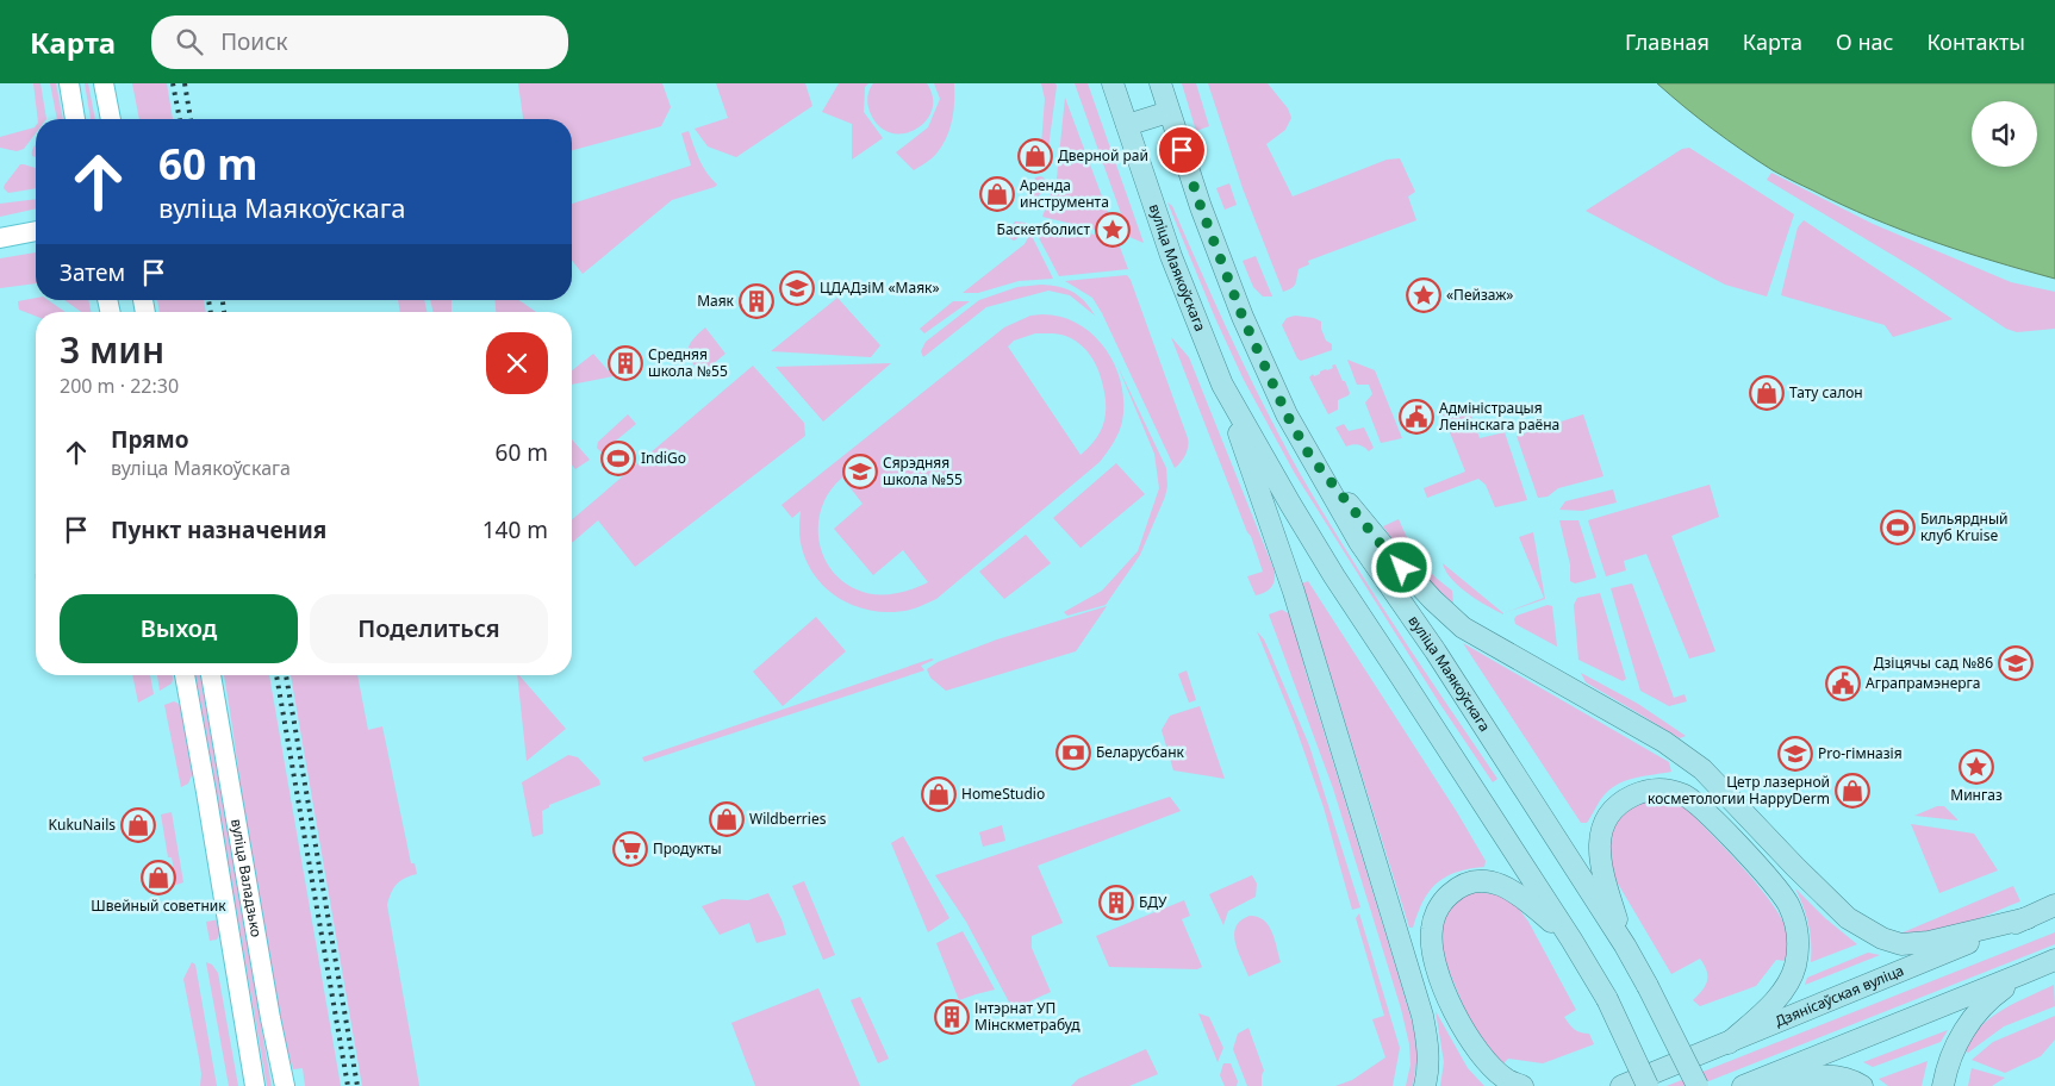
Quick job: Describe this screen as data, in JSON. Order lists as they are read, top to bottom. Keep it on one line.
{"streets":{"main road":["вуліца Маякоўскага","вуліца Валадзько","Дзянісаўская вуліца"]},"places":{"shop":["Дверной рай","Аренда инструмента","Тату салон","Цетр лазерной косметологии HappyDerm","HomeStudio","Wildberries","KukuNails","Швейный советник"],"place":["Баскетболист","«Пейзаж»","Мингаз"],"school or university":["ЦДАДзіМ «Маяк»","Сярэдняя школа №55","Дзіцячы сад №86","Pro-гімназія"],"building":["Маяк","Средняя школа №55","БДУ","Інтэрнат УП Мінскметрабуд"],"public building":["Адміністрацыя Ленінскага раёна","Аграпрамэнерга"],"sports":["IndiGo","Бильярдный клуб Kruise"],"bank":["Беларусбанк"],"supermarket":["Продукты"]},"page":{"header":"Карта","search":"Поиск","nav":["Главная","Карта","О нас","Контакты"],"turn":["60 m","вуліца Маякоўскага"],"then":"Затем","heading":["3 мин","200 m · 22:30"],"list":[{"name":"Прямо","note":"вуліца Маякоўскага","value":"60 m"},{"name":"Пункт назначения","value":"140 m"}],"buttons":["Выход","Поделиться"]}}
